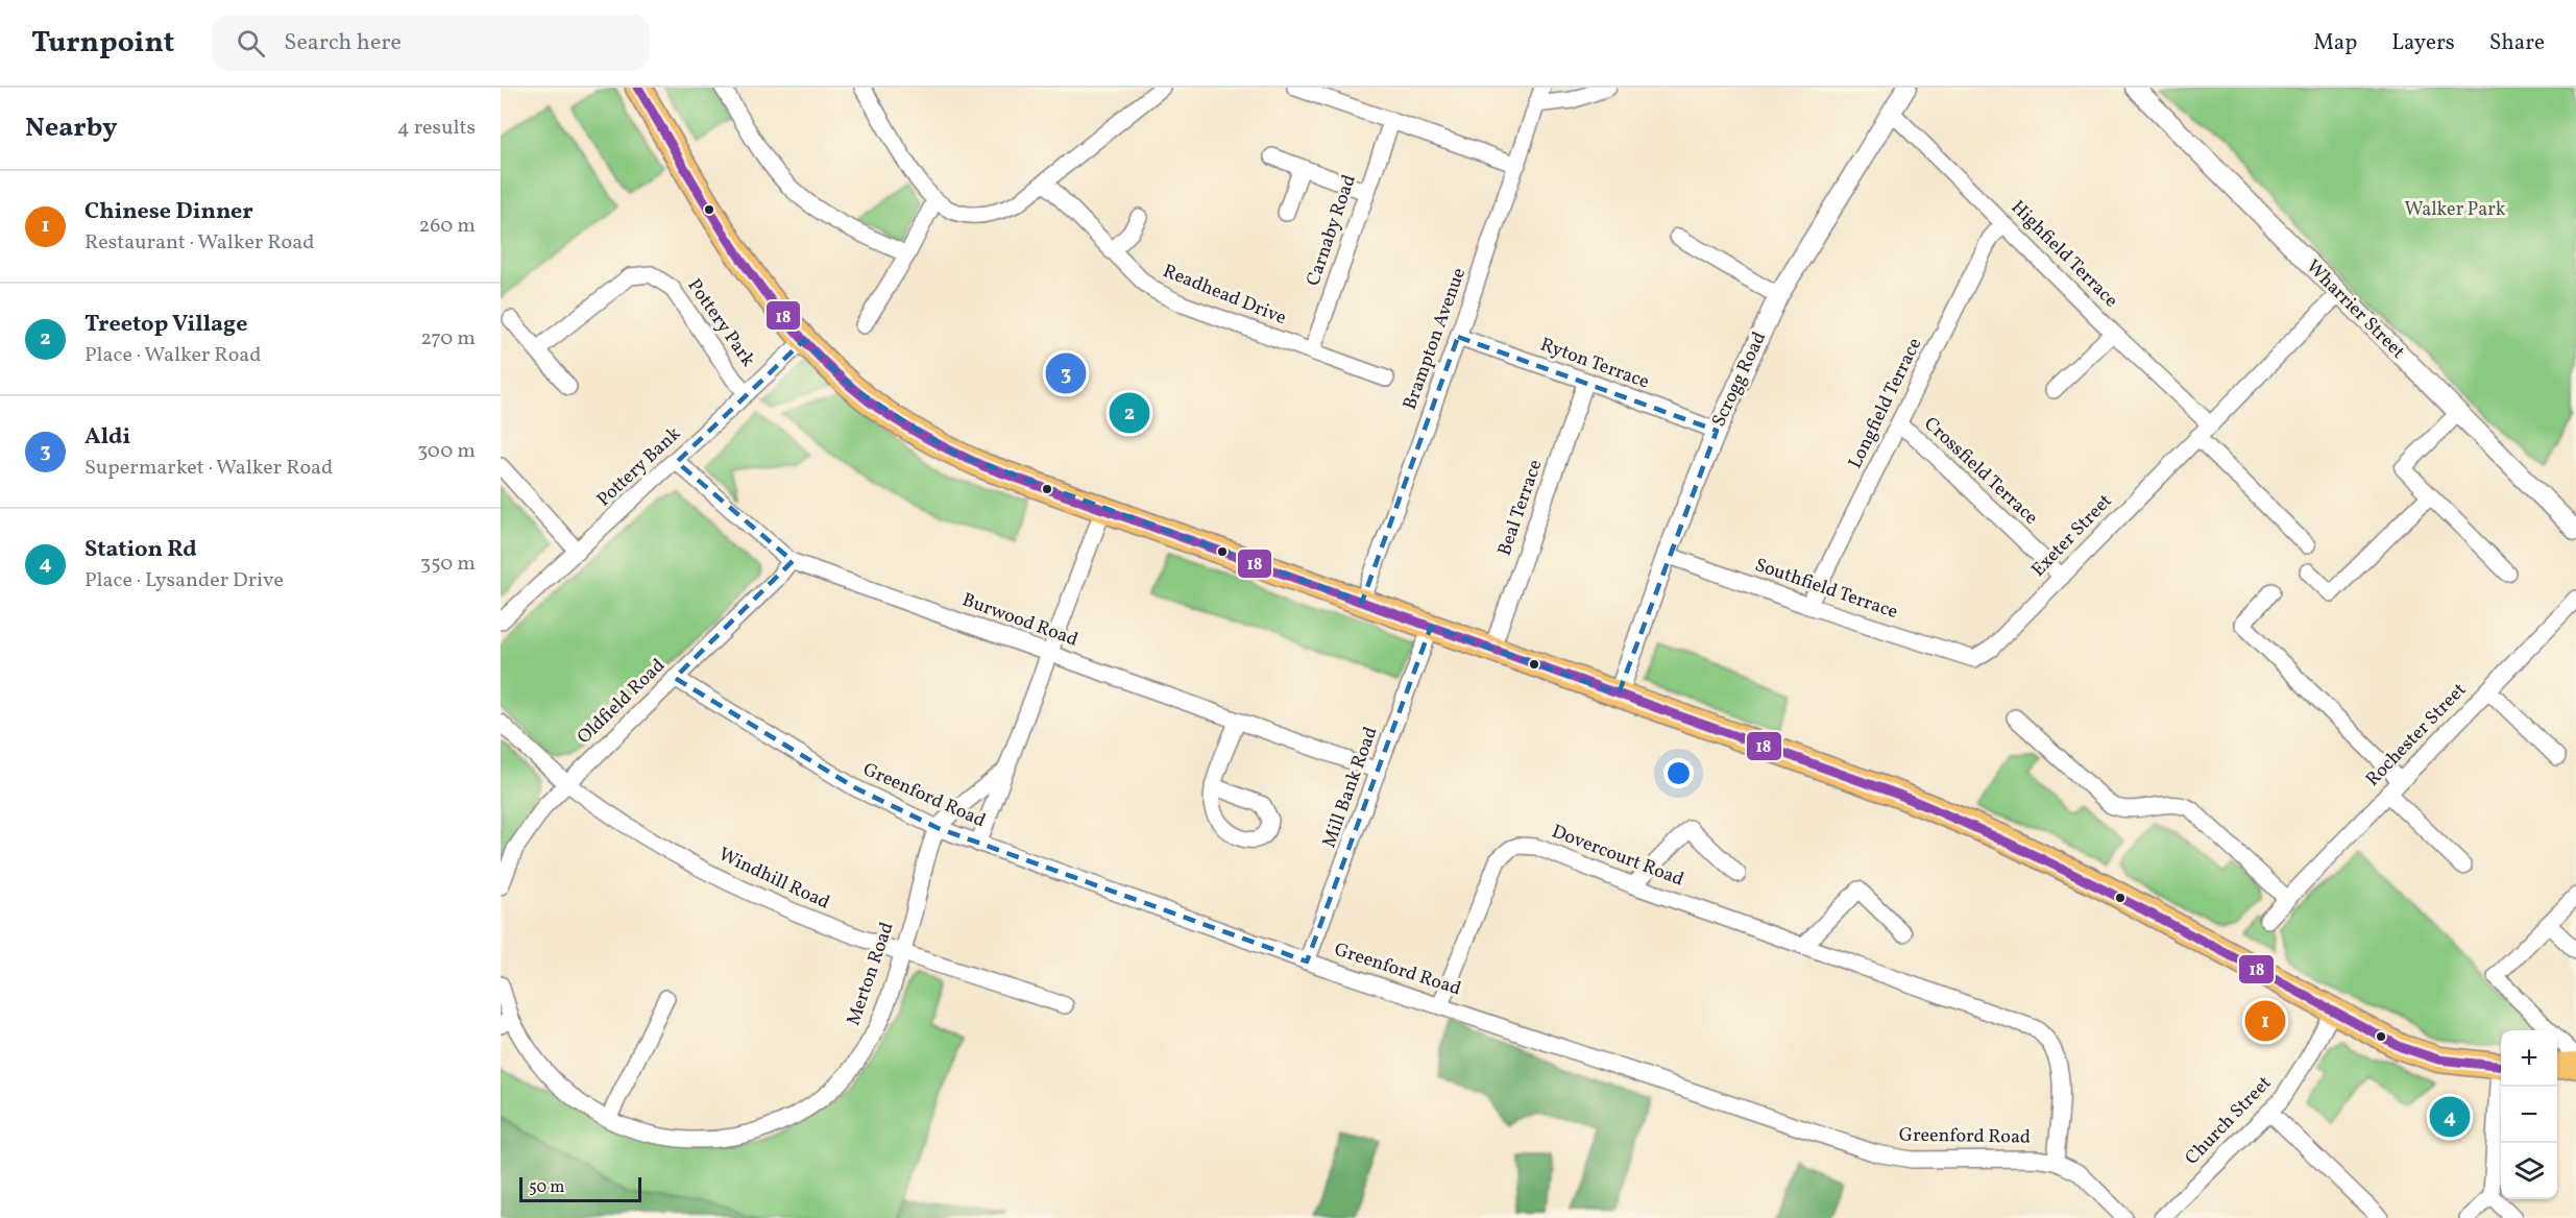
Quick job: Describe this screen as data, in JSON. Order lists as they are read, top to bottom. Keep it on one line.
{"streets":{"street":["Carnaby Road","Highfield Terrace","Readhead Drive","Wharrier Street","Pottery Park","Brampton Avenue","Ryton Terrace","Scrogg Road","Longfield Terrace","Pottery Bank","Crossfield Terrace","Beal Terrace","Exeter Street","Southfield Terrace","Burwood Road","Oldfield Road","Rochester Street","Mill Bank Road","Greenford Road","Dovercourt Road","Windhill Road","Merton Road","Church Street"]},"crossings":[["Carnaby Road","Readhead Drive"],["Highfield Terrace","Scrogg Road"],["Highfield Terrace","Longfield Terrace"],["Highfield Terrace","Exeter Street"],["Wharrier Street","Exeter Street"],["Pottery Park","Pottery Bank"],["Brampton Avenue","Ryton Terrace"],["Ryton Terrace","Scrogg Road"],["Ryton Terrace","Beal Terrace"],["Scrogg Road","Southfield Terrace"],["Longfield Terrace","Crossfield Terrace"],["Longfield Terrace","Southfield Terrace"],["Pottery Bank","Burwood Road"],["Crossfield Terrace","Exeter Street"],["Exeter Street","Southfield Terrace"],["Burwood Road","Oldfield Road"],["Burwood Road","Mill Bank Road"],["Oldfield Road","Greenford Road"],["Oldfield Road","Windhill Road"],["Mill Bank Road","Greenford Road"],["Greenford Road","Dovercourt Road"],["Greenford Road","Merton Road"],["Windhill Road","Merton Road"]],"parks":["Walker Park"],"lines":["transit line 18"],"scale_bar":"50 m","page":{"header":"Turnpoint","search":"Search here","nav":["Map","Layers","Share"],"heading":["Nearby","4 results"],"list":[{"mark":"1","name":"Chinese Dinner","note":"Restaurant · Walker Road","value":"260 m"},{"mark":"2","name":"Treetop Village","note":"Place · Walker Road","value":"270 m"},{"mark":"3","name":"Aldi","note":"Supermarket · Walker Road","value":"300 m"},{"mark":"4","name":"Station Rd","note":"Place · Lysander Drive","value":"350 m"}],"pins":["3","2","1","4"],"map_buttons":["+","−"],"scale":"50 m"}}
